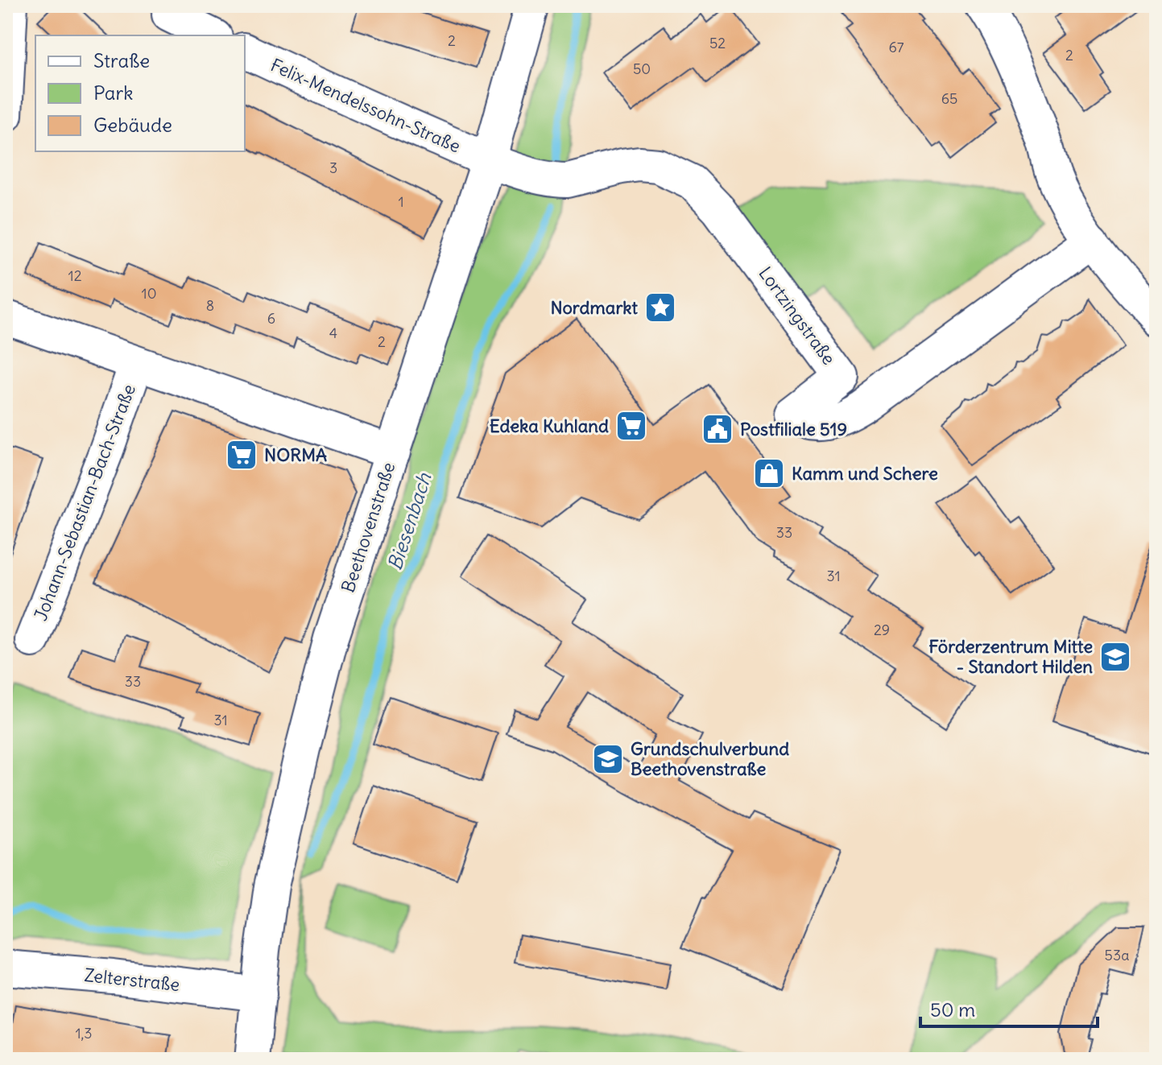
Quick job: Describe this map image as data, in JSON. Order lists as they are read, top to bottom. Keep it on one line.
{"streets":{"street":["Felix-Mendelssohn-Straße","Lortzingstraße","Johann-Sebastian-Bach-Straße","Beethovenstraße","Zelterstraße"]},"crossings":[["Felix-Mendelssohn-Straße","Lortzingstraße"],["Felix-Mendelssohn-Straße","Beethovenstraße"],["Lortzingstraße","Beethovenstraße"],["Johann-Sebastian-Bach-Straße","Beethovenstraße"],["Beethovenstraße","Zelterstraße"]],"water":["Biesenbach"],"places":{"place":["Nordmarkt"],"supermarket":["Edeka Kuhland","NORMA"],"public building":["Postfiliale 519"],"shop":["Kamm und Schere"],"school or university":["Förderzentrum Mitte - Standort Hilden","Grundschulverbund Beethovenstraße"]},"house_numbers":["2","52","67","2","50","65","3","1","12","10","8","6","4","2","33","31","29","33","31","53a","1,3"],"legend":["Straße","Park","Gebäude"],"scale_bar":"50 m"}
